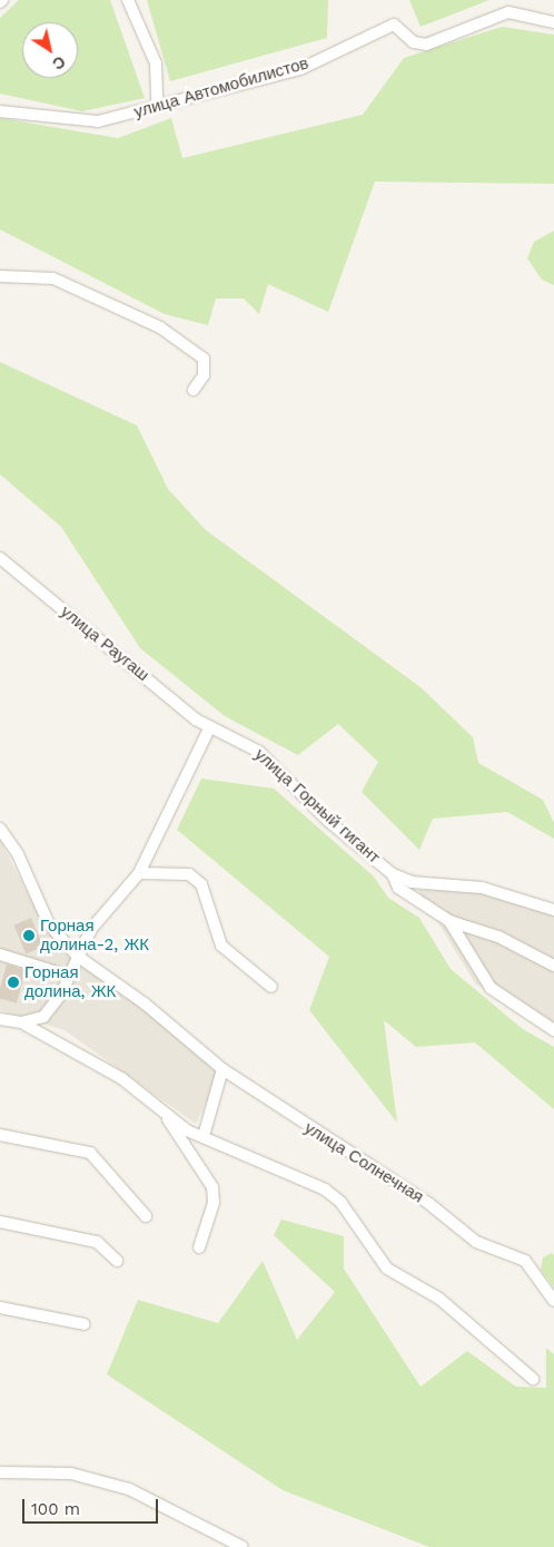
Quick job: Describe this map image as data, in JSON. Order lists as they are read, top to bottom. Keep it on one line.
{"streets":{"street":["улица Автомобилистов","улица Раугаш","улица Горный гигант","улица Солнечная"]},"crossings":[["улица Раугаш","улица Горный гигант"]],"places":["Горная долина-2, ЖК","Горная долина, ЖК"],"scale_bar":"100 m","north":"bottom right"}
